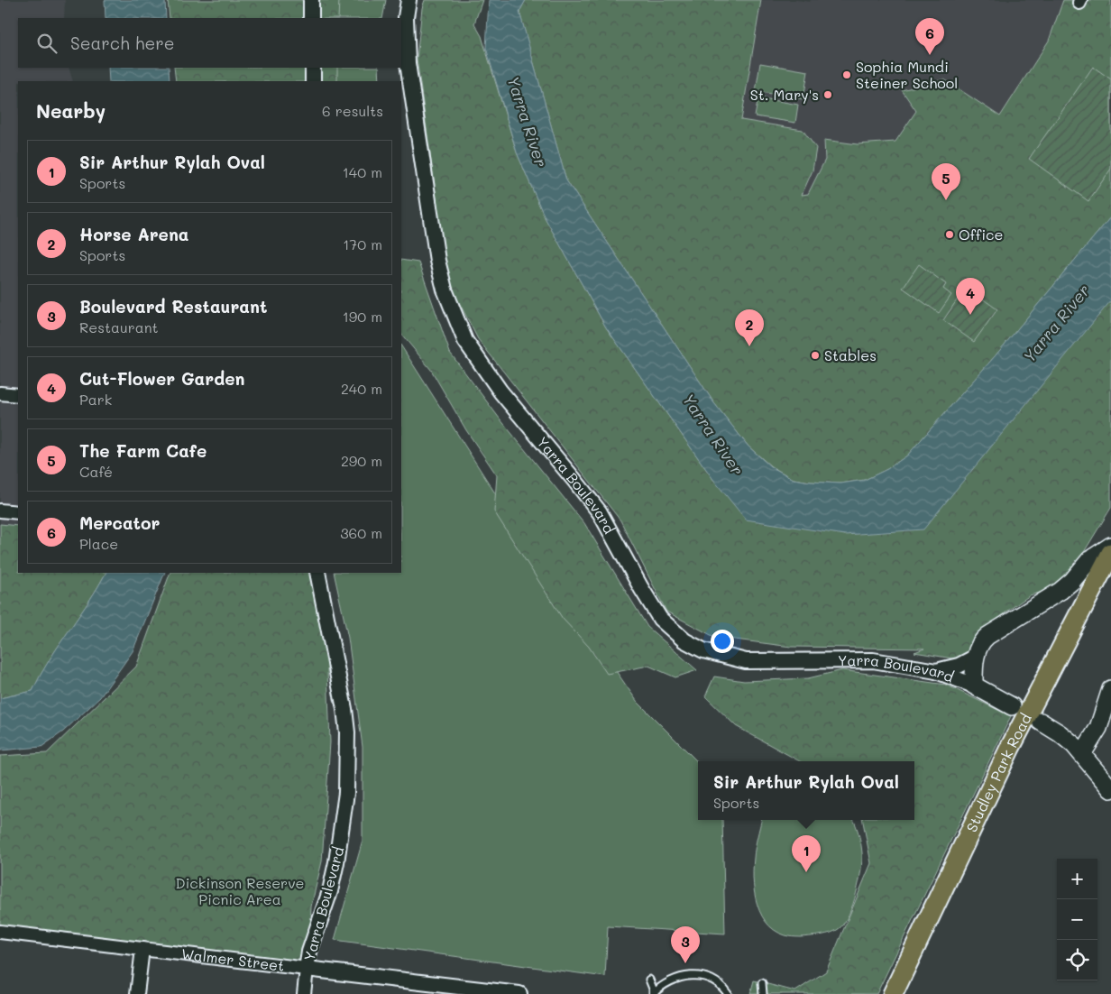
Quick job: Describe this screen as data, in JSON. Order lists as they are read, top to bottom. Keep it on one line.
{"streets":{"main road":["Yarra Boulevard","Studley Park Road"],"street":["Walmer Street"]},"crossings":[["Yarra Boulevard","Walmer Street"]],"water":["Yarra River"],"parks":["Dickinson Reserve Picnic Area"],"places":["Sophia Mundi Steiner School","St. Mary's","Office","Stables"],"page":{"pins":["6","5","4","2","1","3"],"search":"Search here","heading":["Nearby","6 results"],"list":[{"mark":"1","name":"Sir Arthur Rylah Oval","note":"Sports","value":"140 m"},{"mark":"2","name":"Horse Arena","note":"Sports","value":"170 m"},{"mark":"3","name":"Boulevard Restaurant","note":"Restaurant","value":"190 m"},{"mark":"4","name":"Cut-Flower Garden","note":"Park","value":"240 m"},{"mark":"5","name":"The Farm Cafe","note":"Café","value":"290 m"},{"mark":"6","name":"Mercator","note":"Place","value":"360 m"}],"popup":["Sir Arthur Rylah Oval","Sports"],"map_buttons":["+","−"]}}
